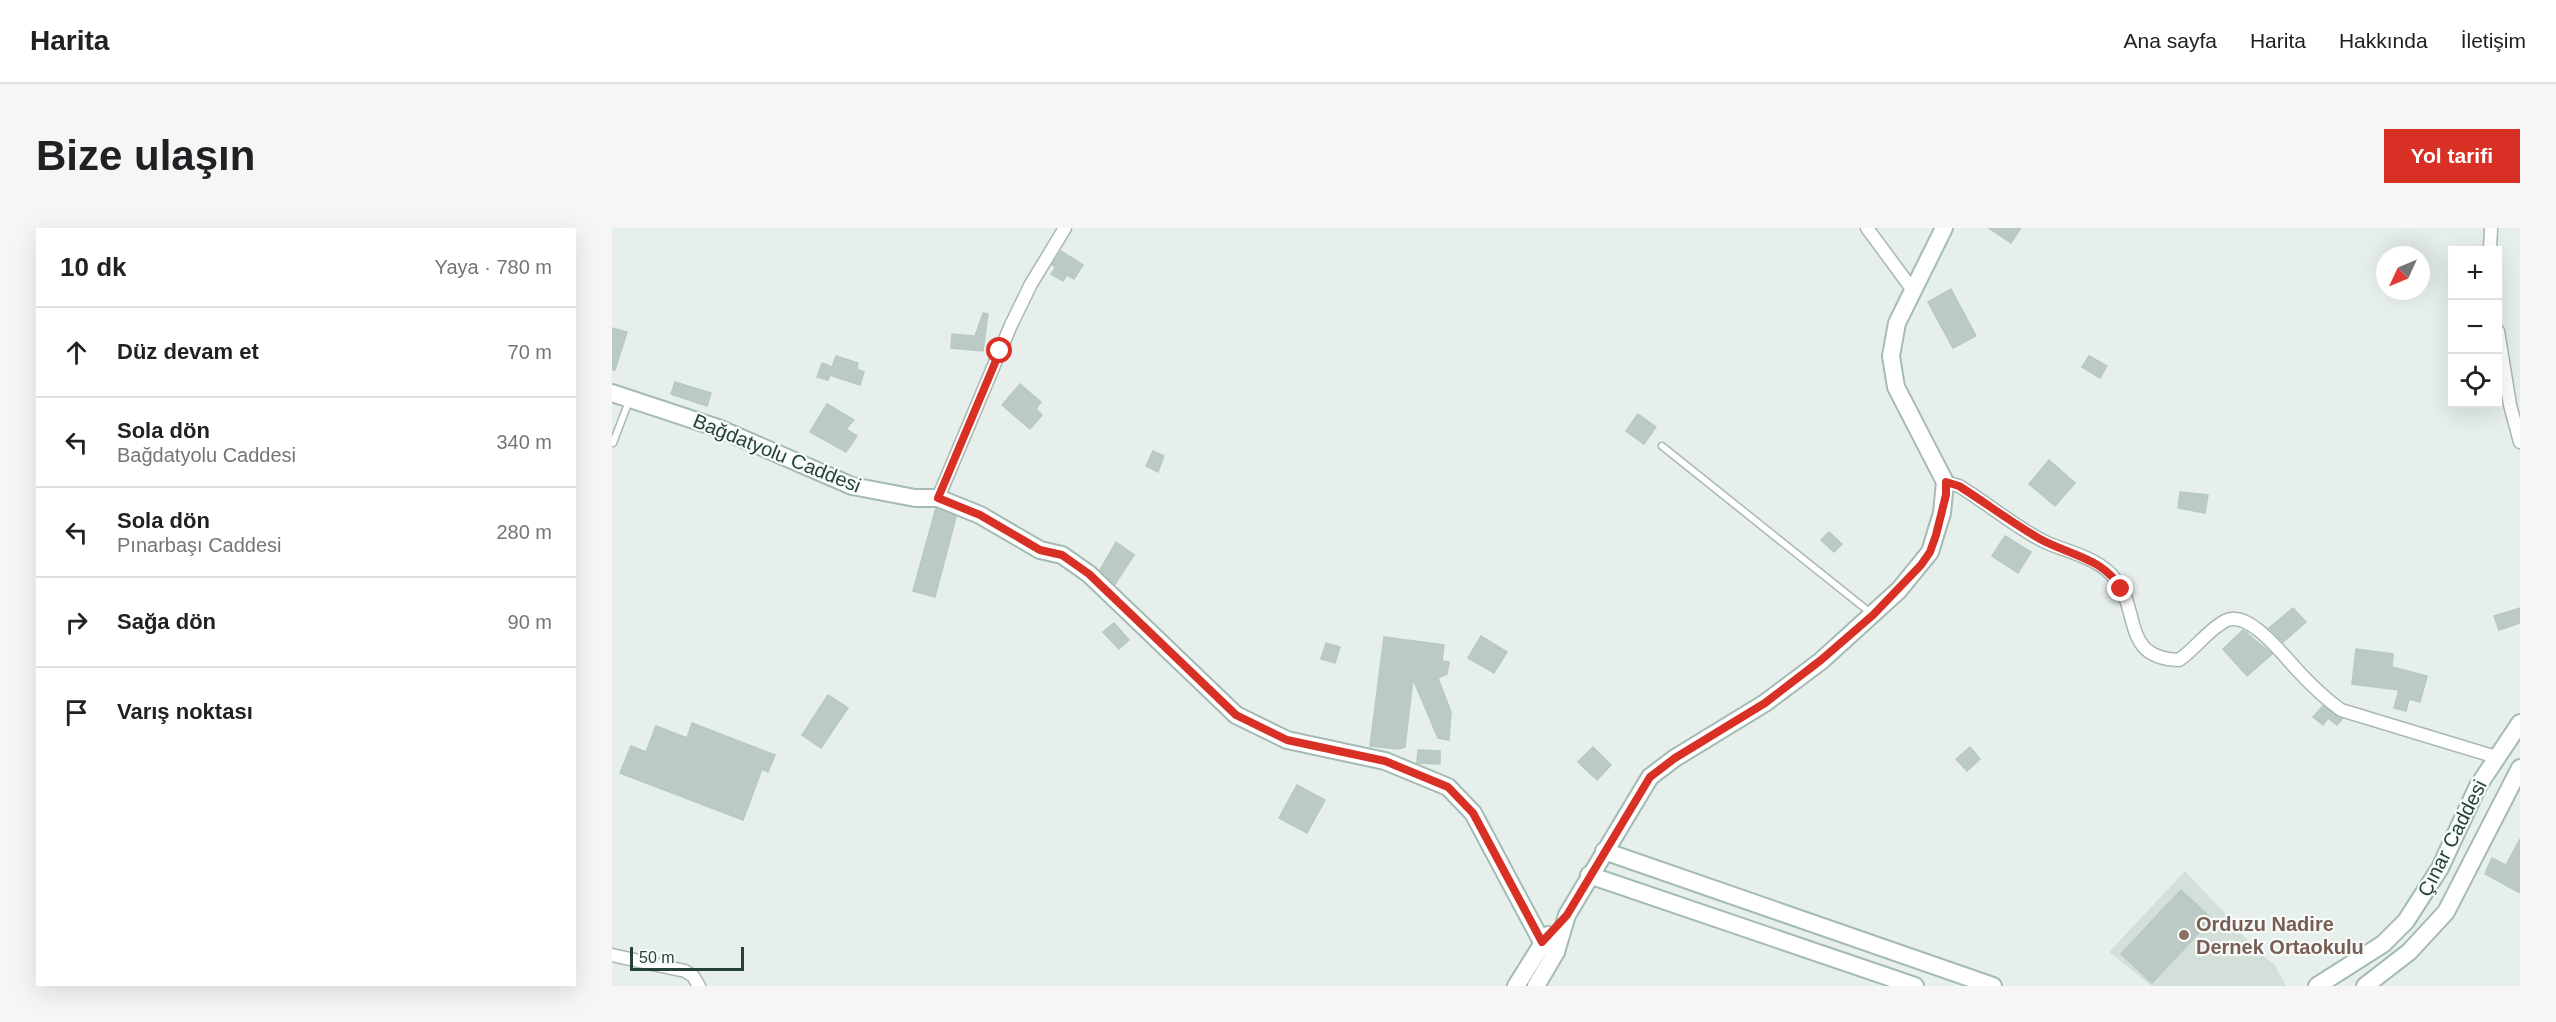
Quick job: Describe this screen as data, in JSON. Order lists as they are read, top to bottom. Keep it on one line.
{"streets":{"street":["Bağdatyolu Caddesi","Çınar Caddesi"]},"places":["Orduzu Nadire Dernek Ortaokulu"],"scale_bar":"50 m","north":"bottom left","page":{"header":"Harita","nav":["Ana sayfa","Harita","Hakkında","İletişim"],"buttons":"Yol tarifi","title":"Bize ulaşın","heading":["10 dk","Yaya · 780 m"],"map_buttons":["+","−"],"list":[["Düz devam et","70 m"],["Sola dön","Bağdatyolu Caddesi","340 m"],["Sola dön","Pınarbaşı Caddesi","280 m"],["Sağa dön","90 m"],"Varış noktası"],"scale":"50 m"}}
